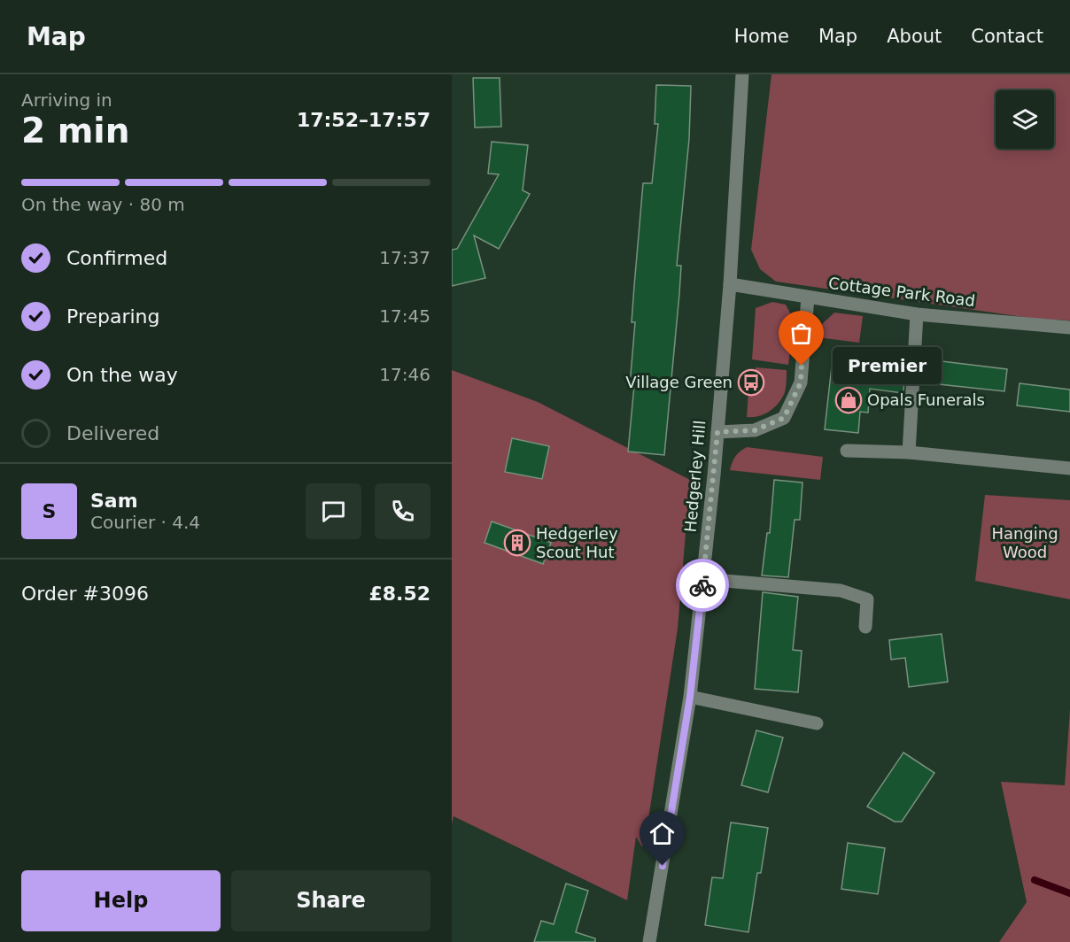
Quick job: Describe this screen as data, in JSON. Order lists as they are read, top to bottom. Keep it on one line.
{"streets":{"street":["Cottage Park Road","Hedgerley Hill"]},"crossings":[["Cottage Park Road","Hedgerley Hill"]],"parks":["Hanging Wood"],"places":{"other":["Premier"],"bus stop":["Village Green"],"shop":["Opals Funerals"],"building":["Hedgerley Scout Hut"]},"page":{"header":"Map","nav":["Home","Map","About","Contact"],"heading":["2 min","Arriving in","17:52–17:57"],"panel":["Sam","Courier · 4.4","Order #3096","£8.52"],"bar":"On the way · 80 m","list":[["Confirmed","17:37"],["Preparing","17:45"],["On the way","17:46"],"Delivered"],"bubble":"Premier","round":"S","buttons":["Help","Share"]}}
